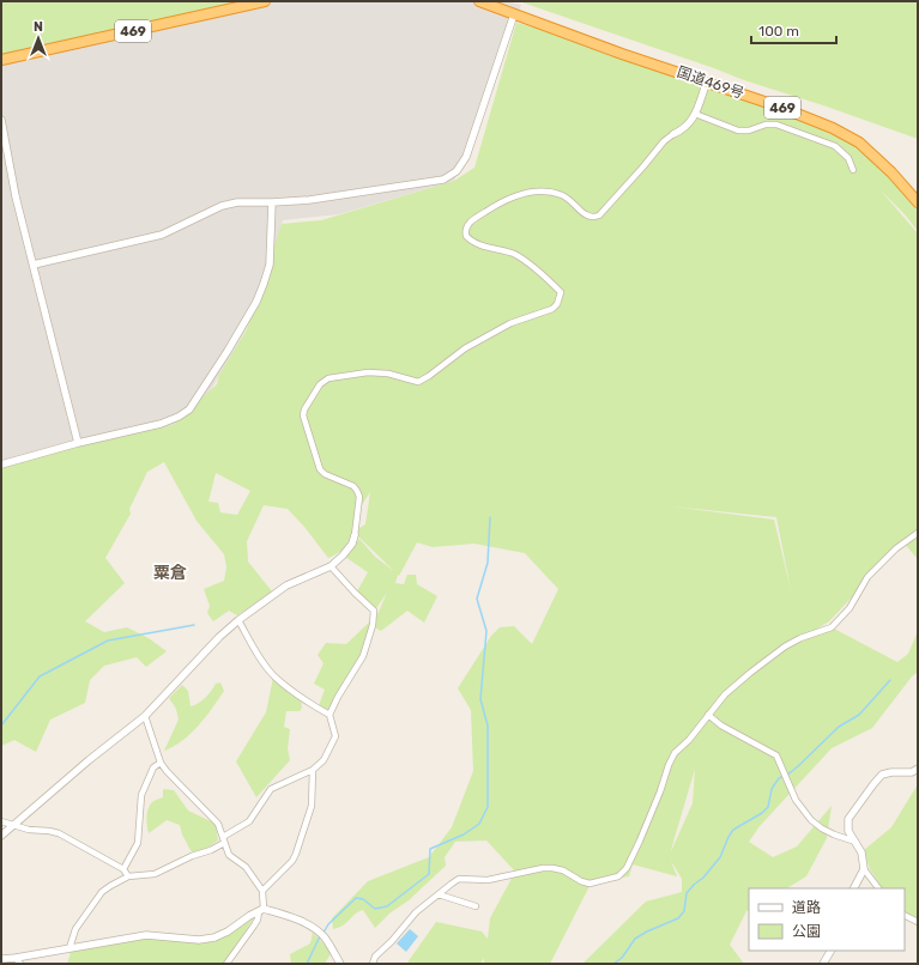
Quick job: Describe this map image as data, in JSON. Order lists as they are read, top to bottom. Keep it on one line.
{"streets":{"highway":["469","国道469号"]},"districts":["粟倉"],"legend":["道路","公園"],"scale_bar":"100 m","north":"top"}
